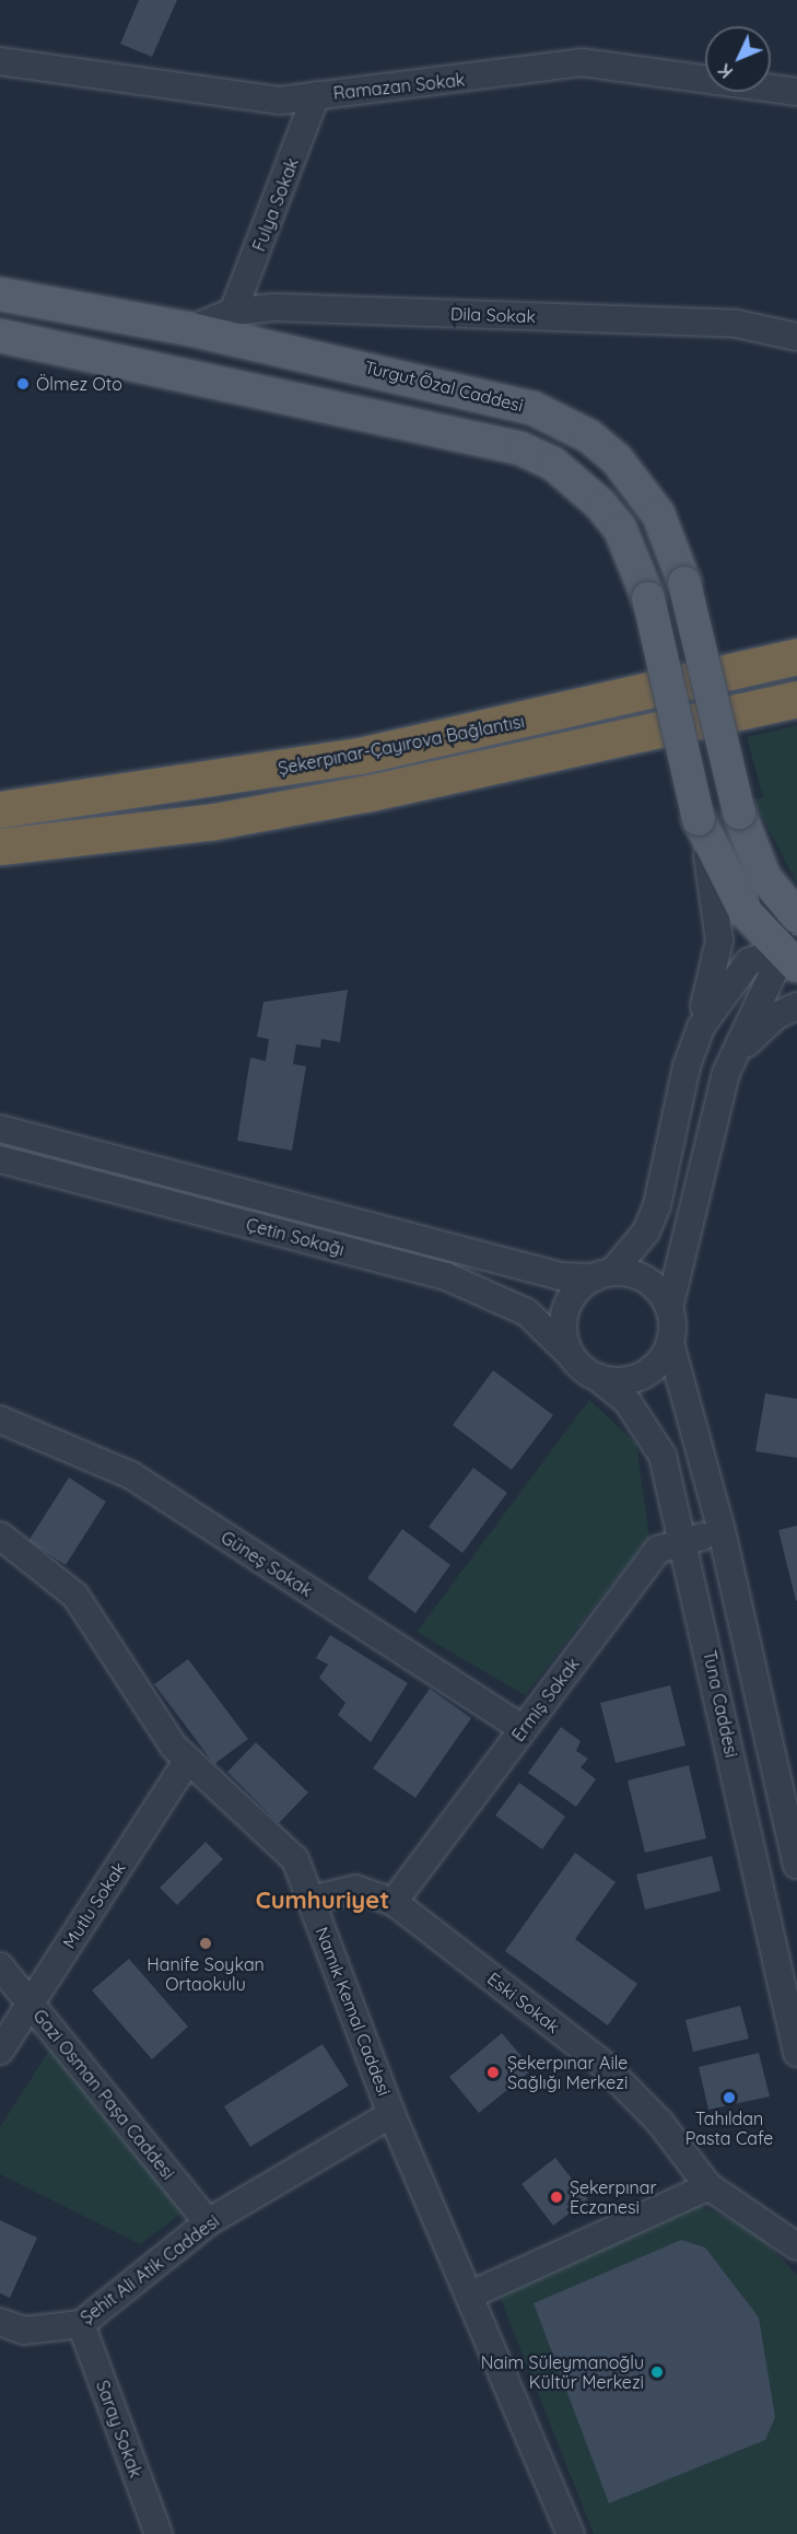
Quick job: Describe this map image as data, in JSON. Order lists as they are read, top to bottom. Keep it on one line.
{"streets":{"highway":["Şekerpınar-Çayırova Bağlantısı"],"main road":["Turgut Özal Caddesi"],"street":["Ramazan Sokak","Fulya Sokak","Dila Sokak","Çetin Sokağı","Güneş Sokak","Ermiş Sokak","Tuna Caddesi","Mutlu Sokak","Eski Sokak","Namık Kemal Caddesi","Gazi Osman Paşa Caddesi","Şehit Ali Atik Caddesi","Saray Sokak"]},"crossings":[["Ramazan Sokak","Fulya Sokak"],["Fulya Sokak","Dila Sokak"],["Dila Sokak","Turgut Özal Caddesi"],["Çetin Sokağı","Tuna Caddesi"],["Güneş Sokak","Ermiş Sokak"],["Ermiş Sokak","Tuna Caddesi"],["Ermiş Sokak","Eski Sokak"],["Mutlu Sokak","Namık Kemal Caddesi"],["Mutlu Sokak","Gazi Osman Paşa Caddesi"],["Eski Sokak","Namık Kemal Caddesi"],["Namık Kemal Caddesi","Şehit Ali Atik Caddesi"],["Gazi Osman Paşa Caddesi","Şehit Ali Atik Caddesi"],["Şehit Ali Atik Caddesi","Saray Sokak"]],"districts":["Cumhuriyet"],"places":["Ölmez Oto","Hanife Soykan Ortaokulu","Şekerpınar Aile Sağlığı Merkezi","Tahıldan Pasta Cafe","Şekerpınar Eczanesi","Naim Süleymanoğlu Kültür Merkezi"],"north":"bottom left"}
